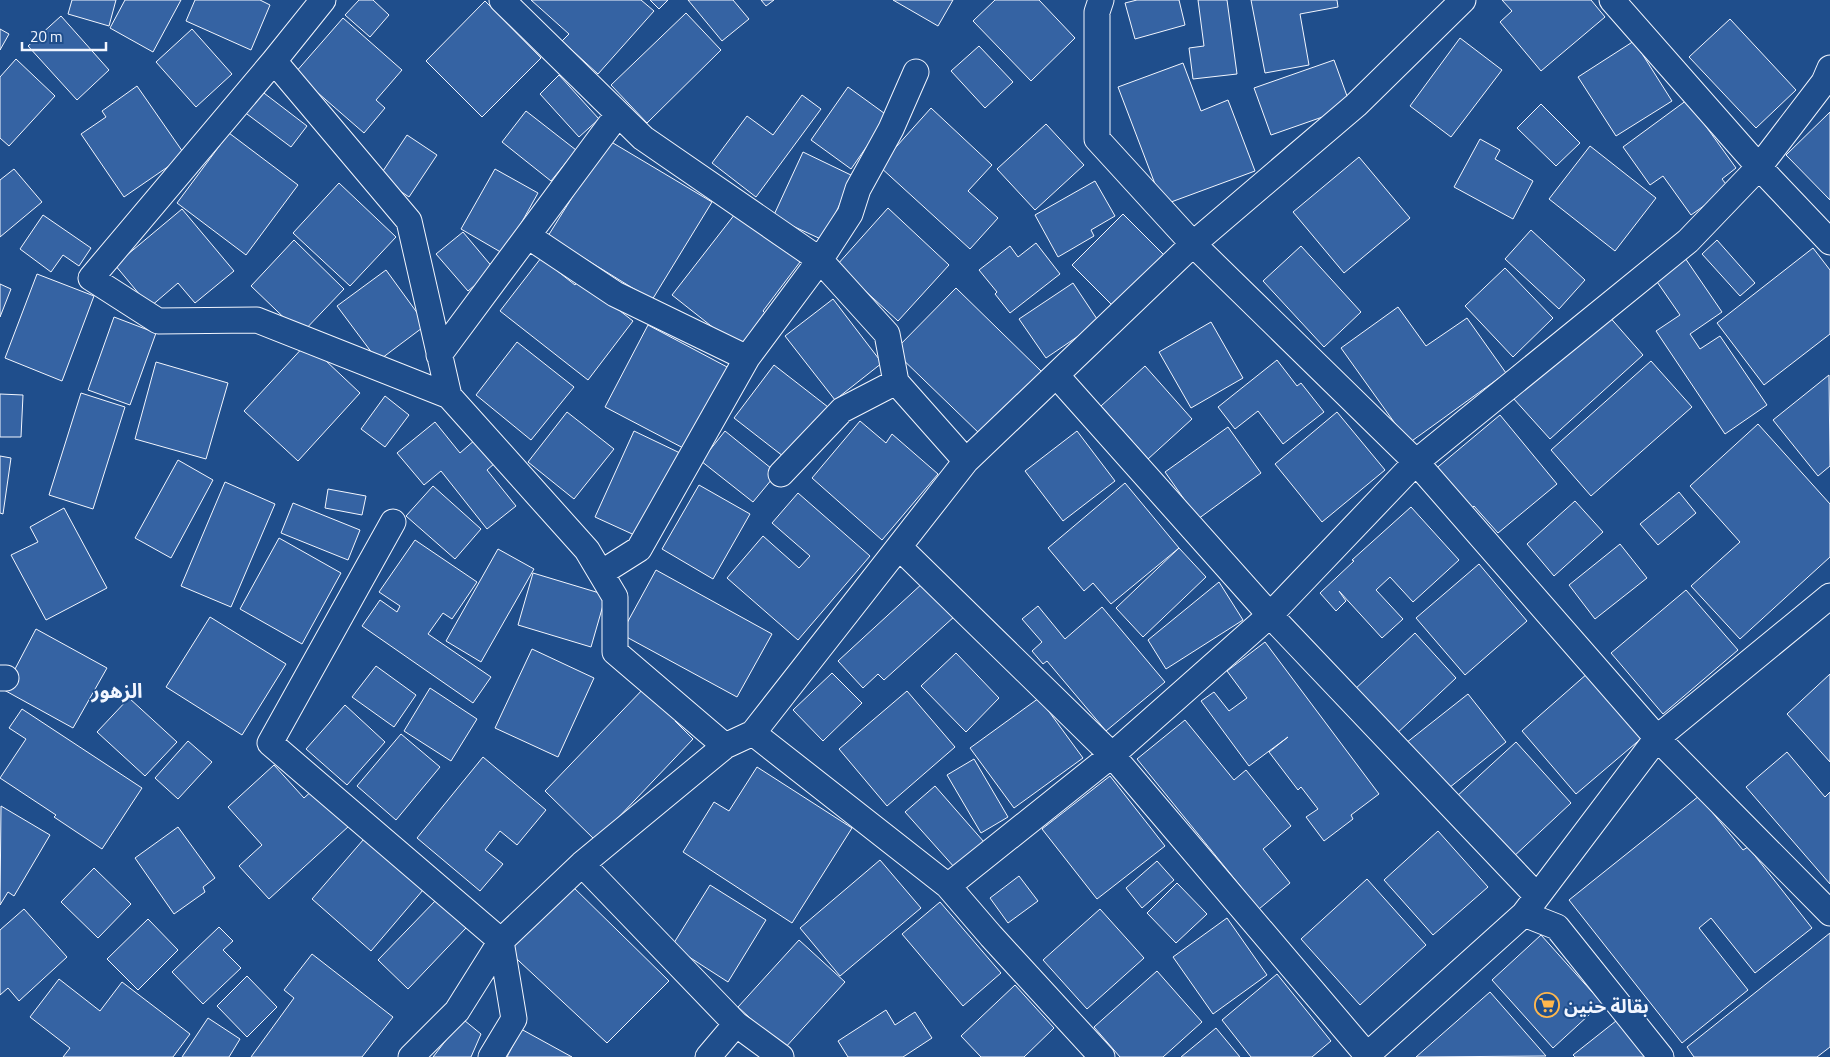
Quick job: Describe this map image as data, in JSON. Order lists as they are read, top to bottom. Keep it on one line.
{"districts":["الزهور"],"places":{"supermarket":["بقالة حنين"]},"scale_bar":"20 m"}
